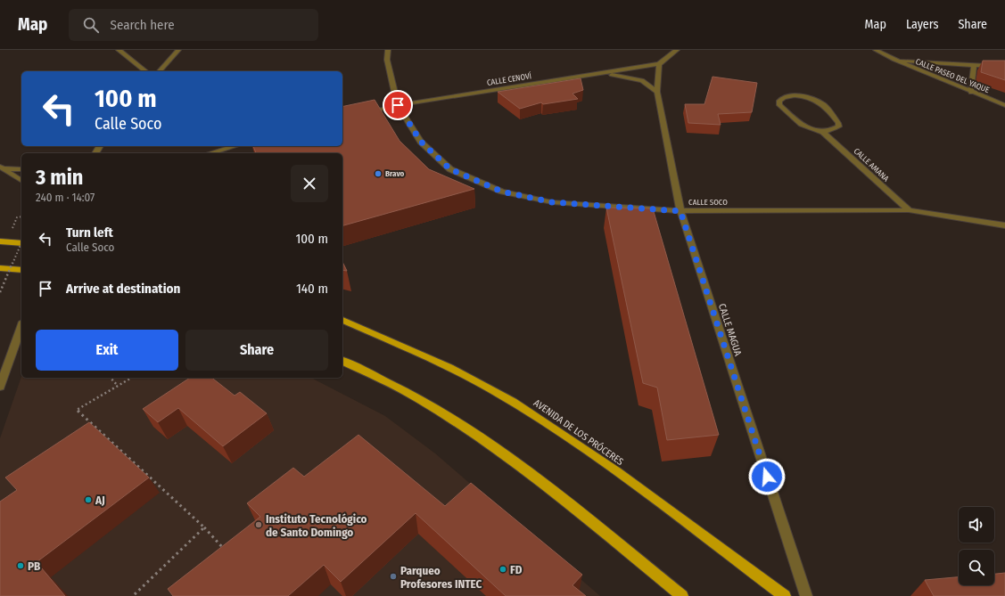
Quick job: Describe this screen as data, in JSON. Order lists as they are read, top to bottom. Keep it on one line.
{"streets":{"main road":["AVENIDA DE LOS PRÓCERES"],"street":["CALLE PASEO DEL YAQUE","CALLE CENOVÍ","CALLE AMANA","CALLE SOCO","CALLE MAGUA"]},"crossings":[["CALLE CENOVÍ","CALLE SOCO"],["CALLE CENOVÍ","CALLE MAGUA"],["CALLE AMANA","CALLE SOCO"],["CALLE SOCO","CALLE MAGUA"]],"places":["Bravo","AJ","Instituto Tecnológico de Santo Domingo","PB","FD","Parqueo Profesores INTEC"],"page":{"header":"Map","search":"Search here","nav":["Map","Layers","Share"],"turn":["100 m","Calle Soco"],"heading":["3 min","240 m · 14:07"],"list":[{"name":"Turn left","note":"Calle Soco","value":"100 m"},{"name":"Arrive at destination","value":"140 m"}],"buttons":["Exit","Share"]}}
